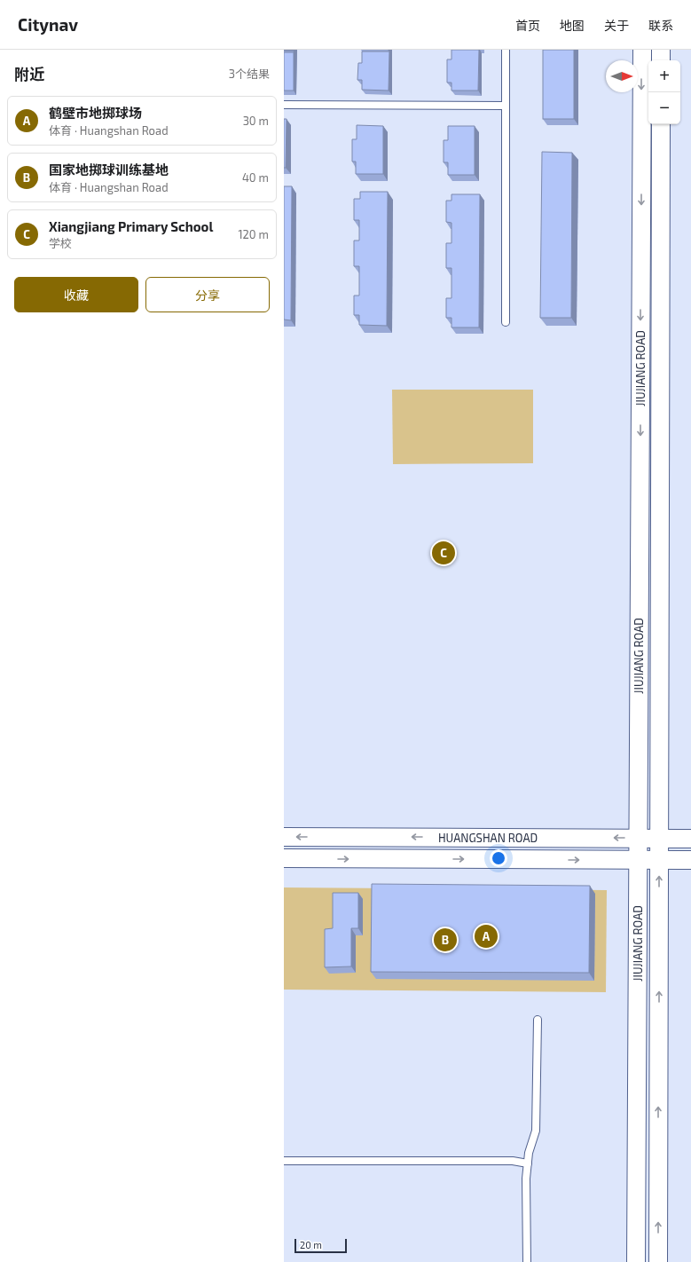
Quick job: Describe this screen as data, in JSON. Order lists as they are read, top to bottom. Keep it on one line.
{"streets":{"street":["JIUJIANG ROAD","HUANGSHAN ROAD"]},"crossings":[["JIUJIANG ROAD","HUANGSHAN ROAD"]],"scale_bar":"20 m","north":"right","page":{"header":"Citynav","nav":["首页","地图","关于","联系"],"heading":["附近","3个结果"],"map_buttons":["+","−"],"list":[{"mark":"A","name":"鹤壁市地掷球场","note":"体育 · Huangshan Road","value":"30 m"},{"mark":"B","name":"国家地掷球训练基地","note":"体育 · Huangshan Road","value":"40 m"},{"mark":"C","name":"Xiangjiang Primary School","note":"学校","value":"120 m"}],"buttons":["收藏","分享"],"pins":["C","A","B"],"scale":"20 m"}}
